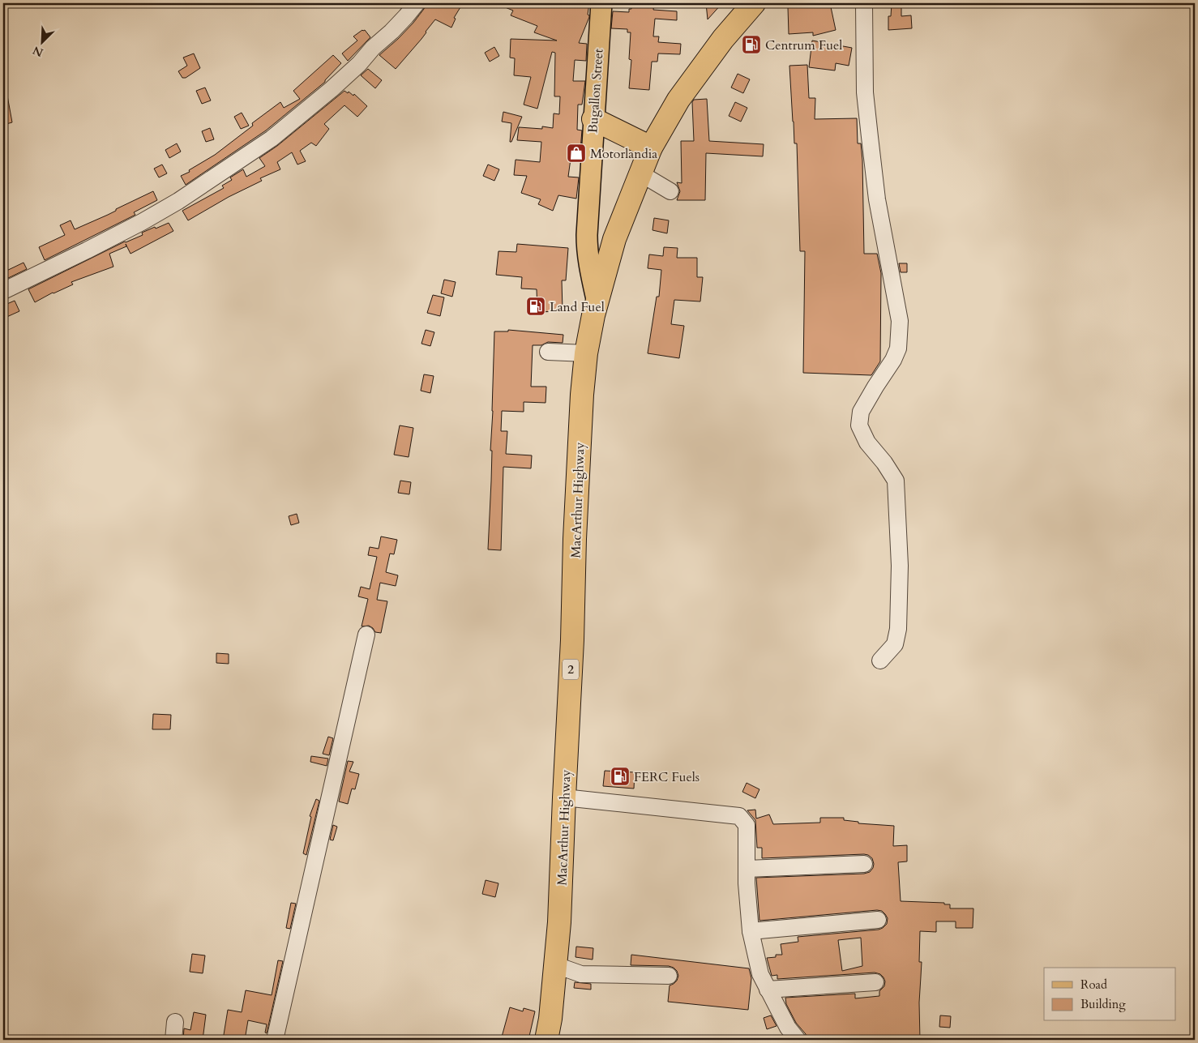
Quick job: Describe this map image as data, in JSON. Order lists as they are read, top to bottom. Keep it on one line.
{"streets":{"highway":["MacArthur Highway","2"],"main road":["Bugallon Street"]},"crossings":[["Bugallon Street","MacArthur Highway"]],"places":{"fuel station":["Centrum Fuel","Land Fuel","FERC Fuels"],"shop":["Motorlandia"]},"legend":["Road","Building"],"north":"bottom left"}
